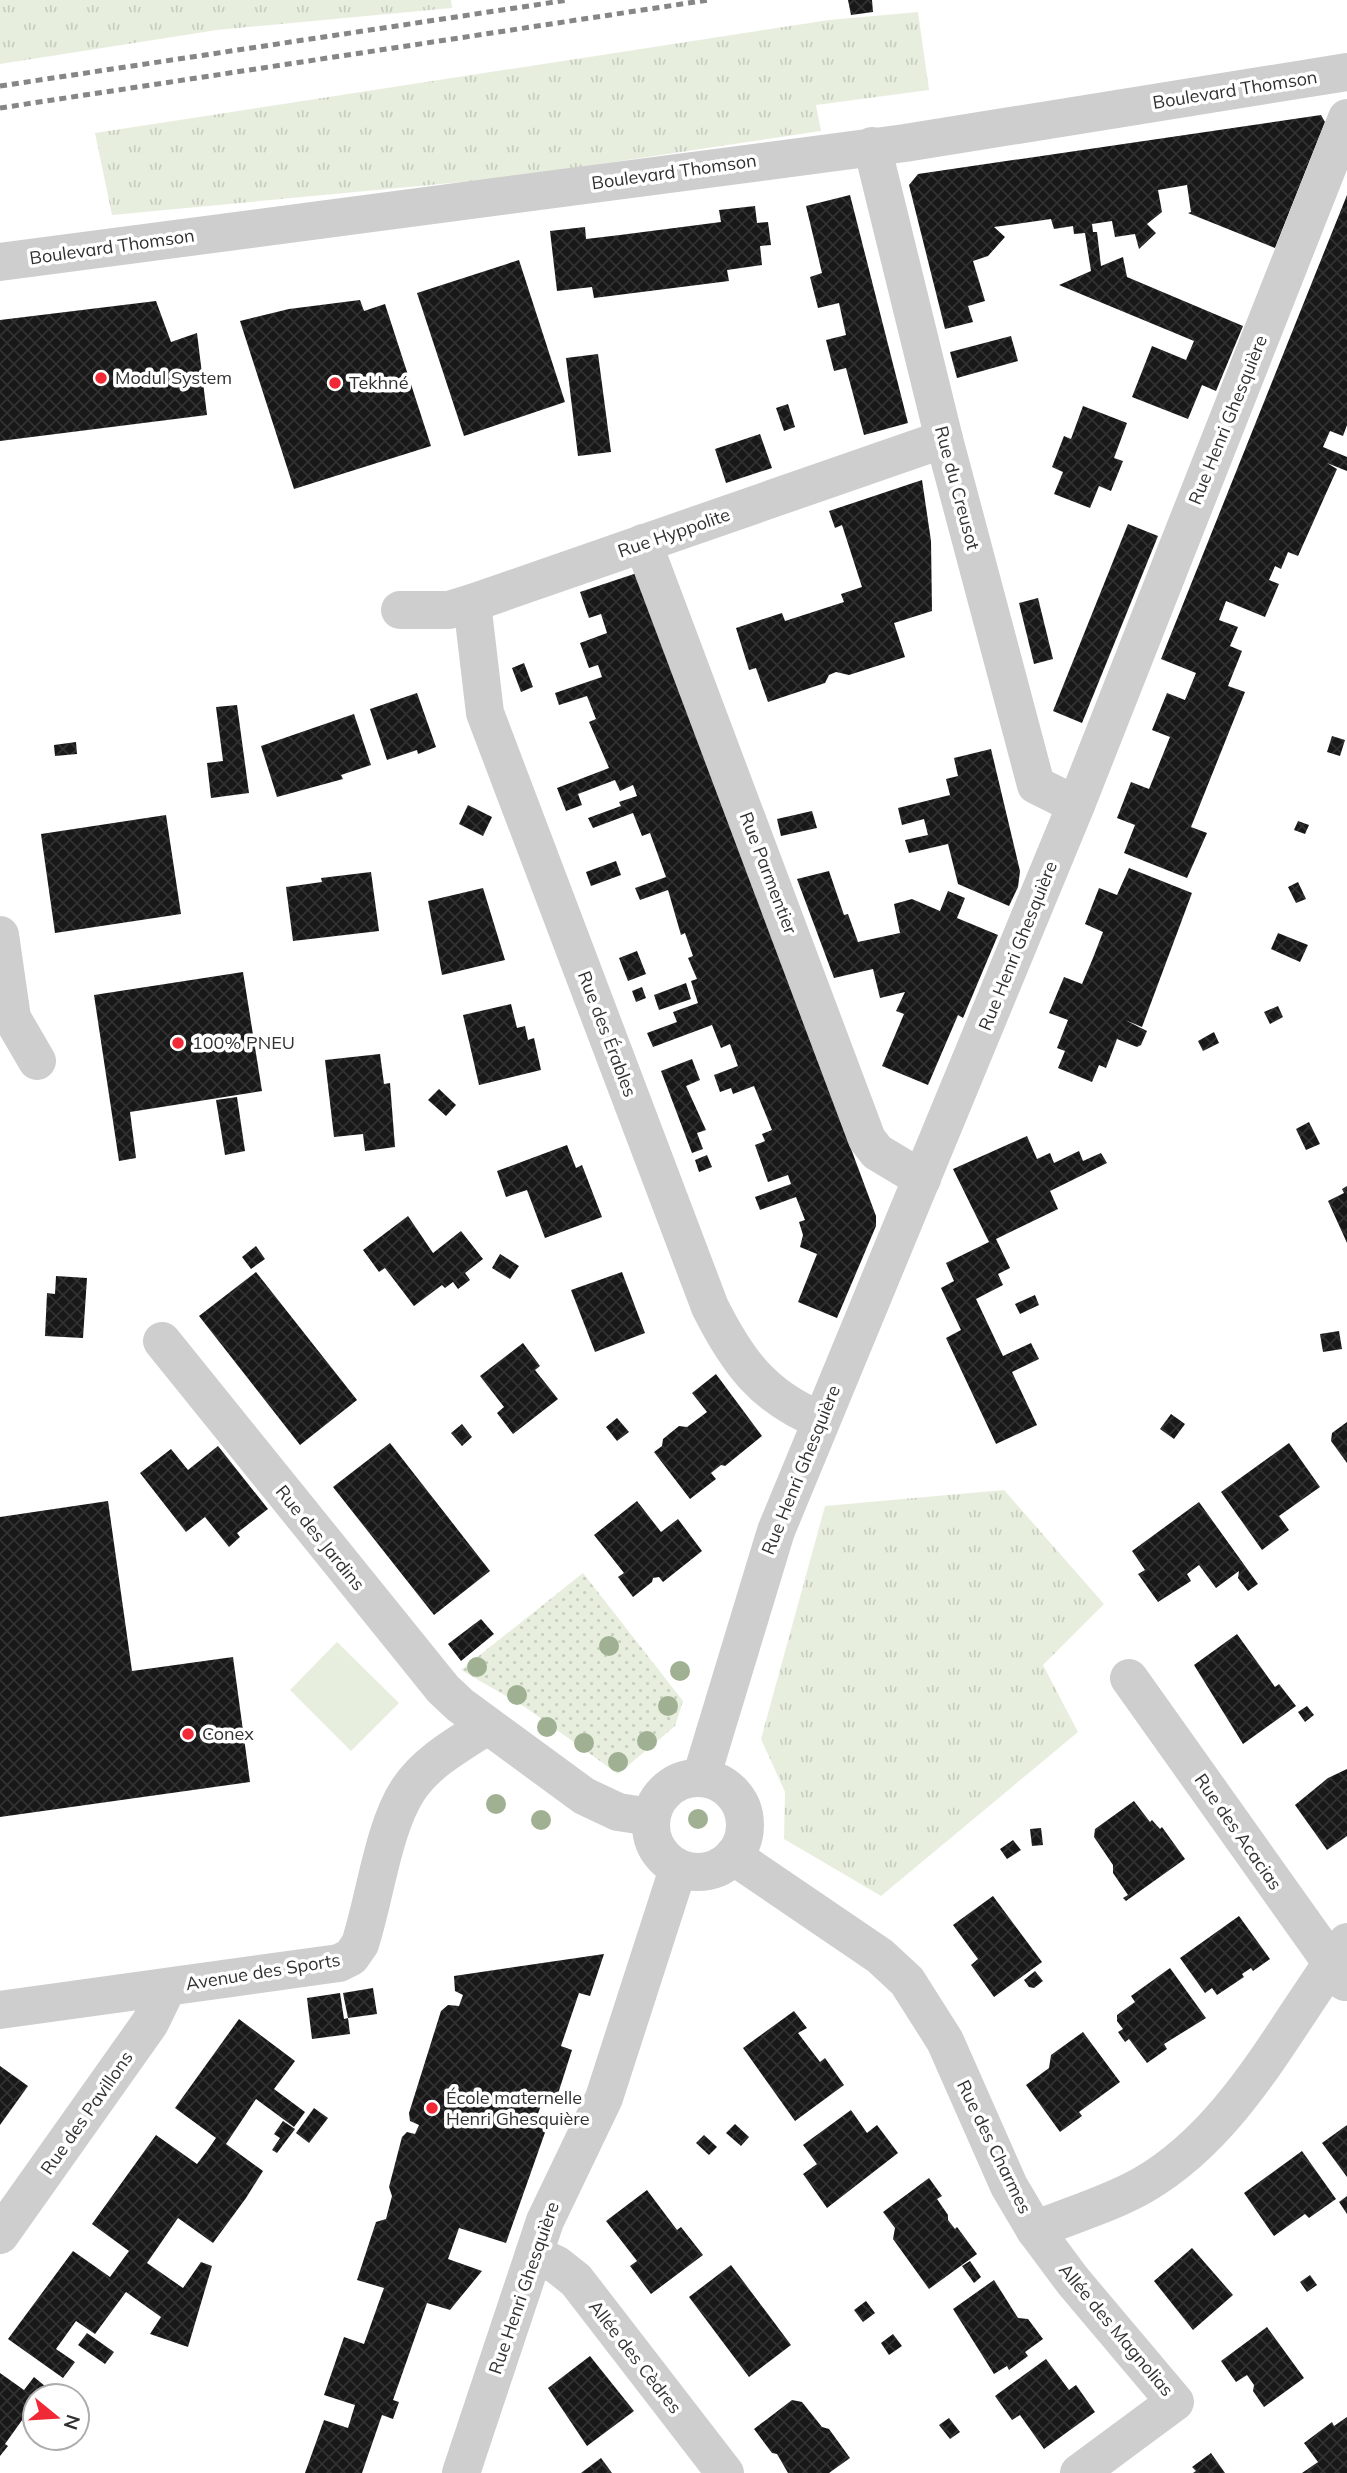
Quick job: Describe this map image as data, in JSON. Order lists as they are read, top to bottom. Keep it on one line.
{"streets":{"street":["Boulevard Thomson","Rue Henri Ghesquière","Rue du Creusot","Rue Hyppolite","Rue Parmentier","Rue des Érables","Rue des Jardins","Rue des Acacias","Avenue des Sports","Rue des Pavillons","Rue des Charmes","Allée des Magnolias","Allée des Cèdres"]},"crossings":[["Boulevard Thomson","Rue du Creusot"],["Rue Henri Ghesquière","Rue du Creusot"],["Rue Henri Ghesquière","Rue Parmentier"],["Rue Henri Ghesquière","Rue des Érables"],["Rue Henri Ghesquière","Rue des Charmes"],["Rue Henri Ghesquière","Allée des Cèdres"],["Rue du Creusot","Rue Hyppolite"],["Rue Hyppolite","Rue Parmentier"],["Rue Hyppolite","Rue des Érables"],["Rue des Jardins","Avenue des Sports"],["Rue des Acacias","Rue des Charmes"],["Avenue des Sports","Rue des Pavillons"],["Rue des Charmes","Allée des Magnolias"]],"places":["Modul System","Tekhné","100% PNEU","Conex","École maternelle Henri Ghesquière"],"north":"right"}
